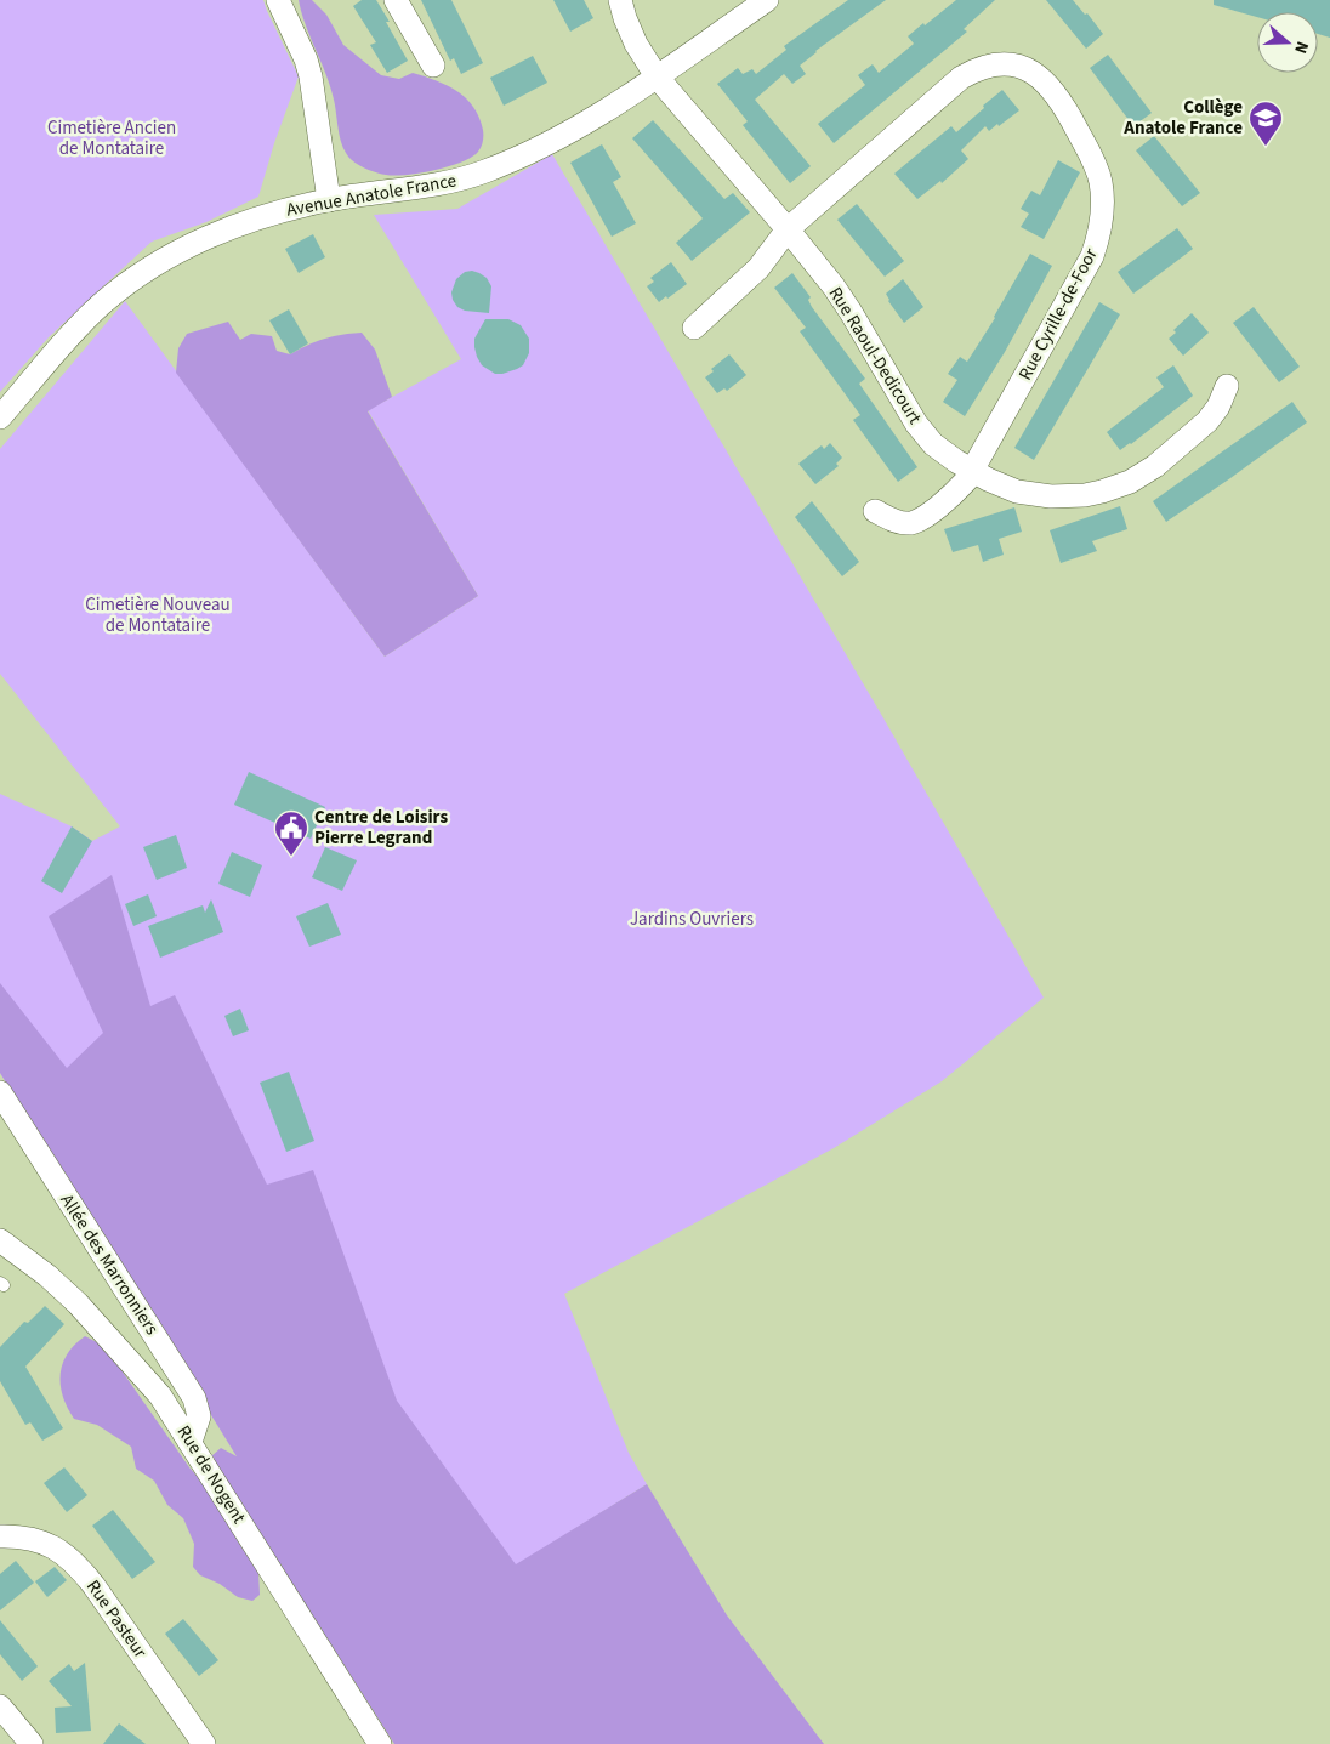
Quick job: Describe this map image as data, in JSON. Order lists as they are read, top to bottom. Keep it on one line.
{"streets":{"street":["Avenue Anatole France","Rue Cyrille-de-Foor","Rue Raoul-Dedicourt","Allée des Marronniers","Rue de Nogent","Rue Pasteur"]},"crossings":[["Avenue Anatole France","Rue Raoul-Dedicourt"],["Rue Cyrille-de-Foor","Rue Raoul-Dedicourt"],["Allée des Marronniers","Rue de Nogent"]],"parks":["Cimetière Ancien de Montataire","Cimetière Nouveau de Montataire","Jardins Ouvriers"],"places":{"school or university":["Collège Anatole France"],"public building":["Centre de Loisirs Pierre Legrand"]},"north":"right"}
